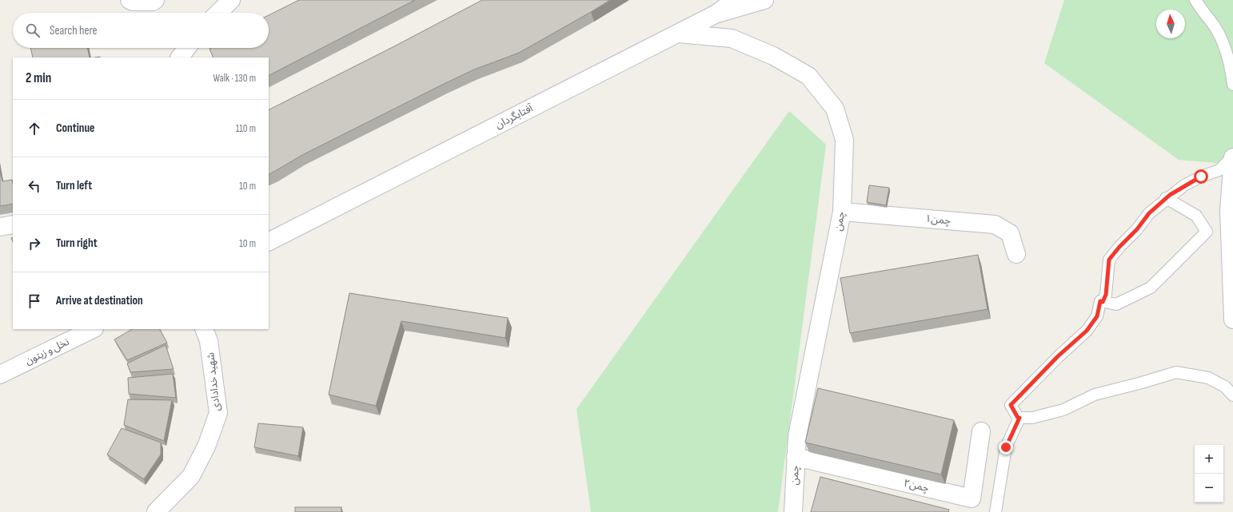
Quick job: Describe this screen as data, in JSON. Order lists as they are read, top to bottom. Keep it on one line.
{"streets":{"street":["آفتابگردان","چمن۱","چمن","نخل و زیتون","شهید خدادادی","چمن۲"]},"crossings":[["آفتابگردان","چمن"],["چمن۱","چمن"],["چمن","چمن۲"]],"north":"top","page":{"search":"Search here","heading":["2 min","Walk · 130 m"],"list":[["Continue","110 m"],["Turn left","10 m"],["Turn right","10 m"],"Arrive at destination"],"map_buttons":["+","−"]}}
